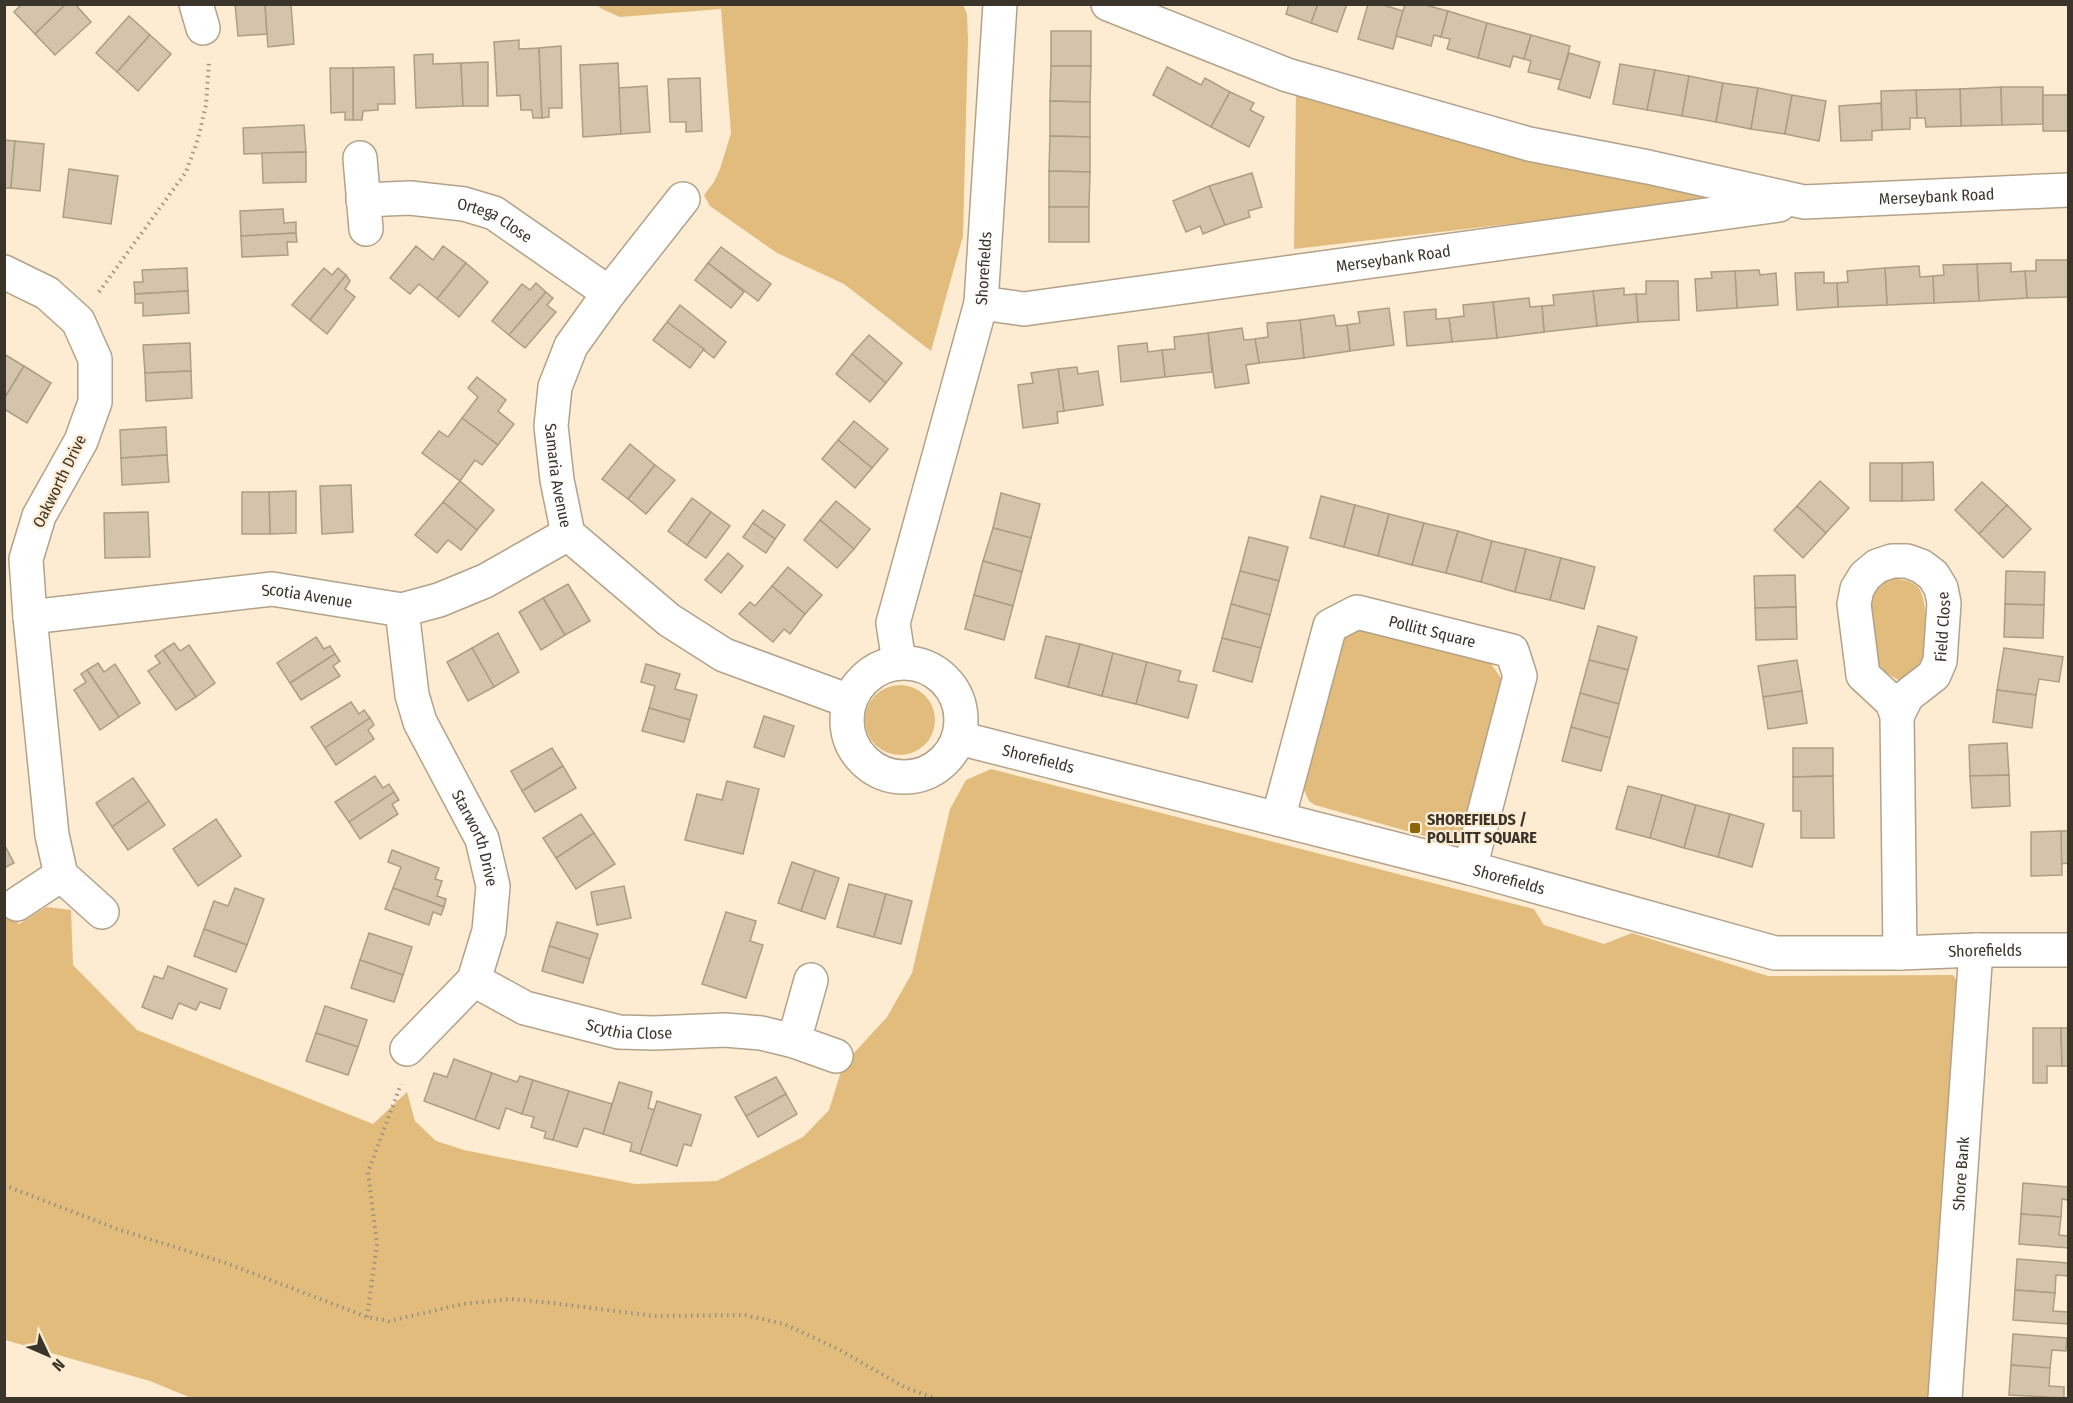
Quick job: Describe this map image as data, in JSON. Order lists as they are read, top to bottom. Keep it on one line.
{"streets":{"street":["Merseybank Road","Ortega Close","Shorefields","Samaria Avenue","Oakworth Drive","Scotia Avenue","Pollitt Square","Starworth Drive","Scythia Close","Shore Bank"]},"crossings":[["Merseybank Road","Shorefields"],["Ortega Close","Samaria Avenue"],["Shorefields","Samaria Avenue"],["Shorefields","Pollitt Square"],["Shorefields","Shore Bank"],["Samaria Avenue","Scotia Avenue"],["Oakworth Drive","Scotia Avenue"],["Scotia Avenue","Starworth Drive"],["Starworth Drive","Scythia Close"]],"places":{"transit":["SHOREFIELDS / POLLITT SQUARE"]},"north":"bottom right"}
